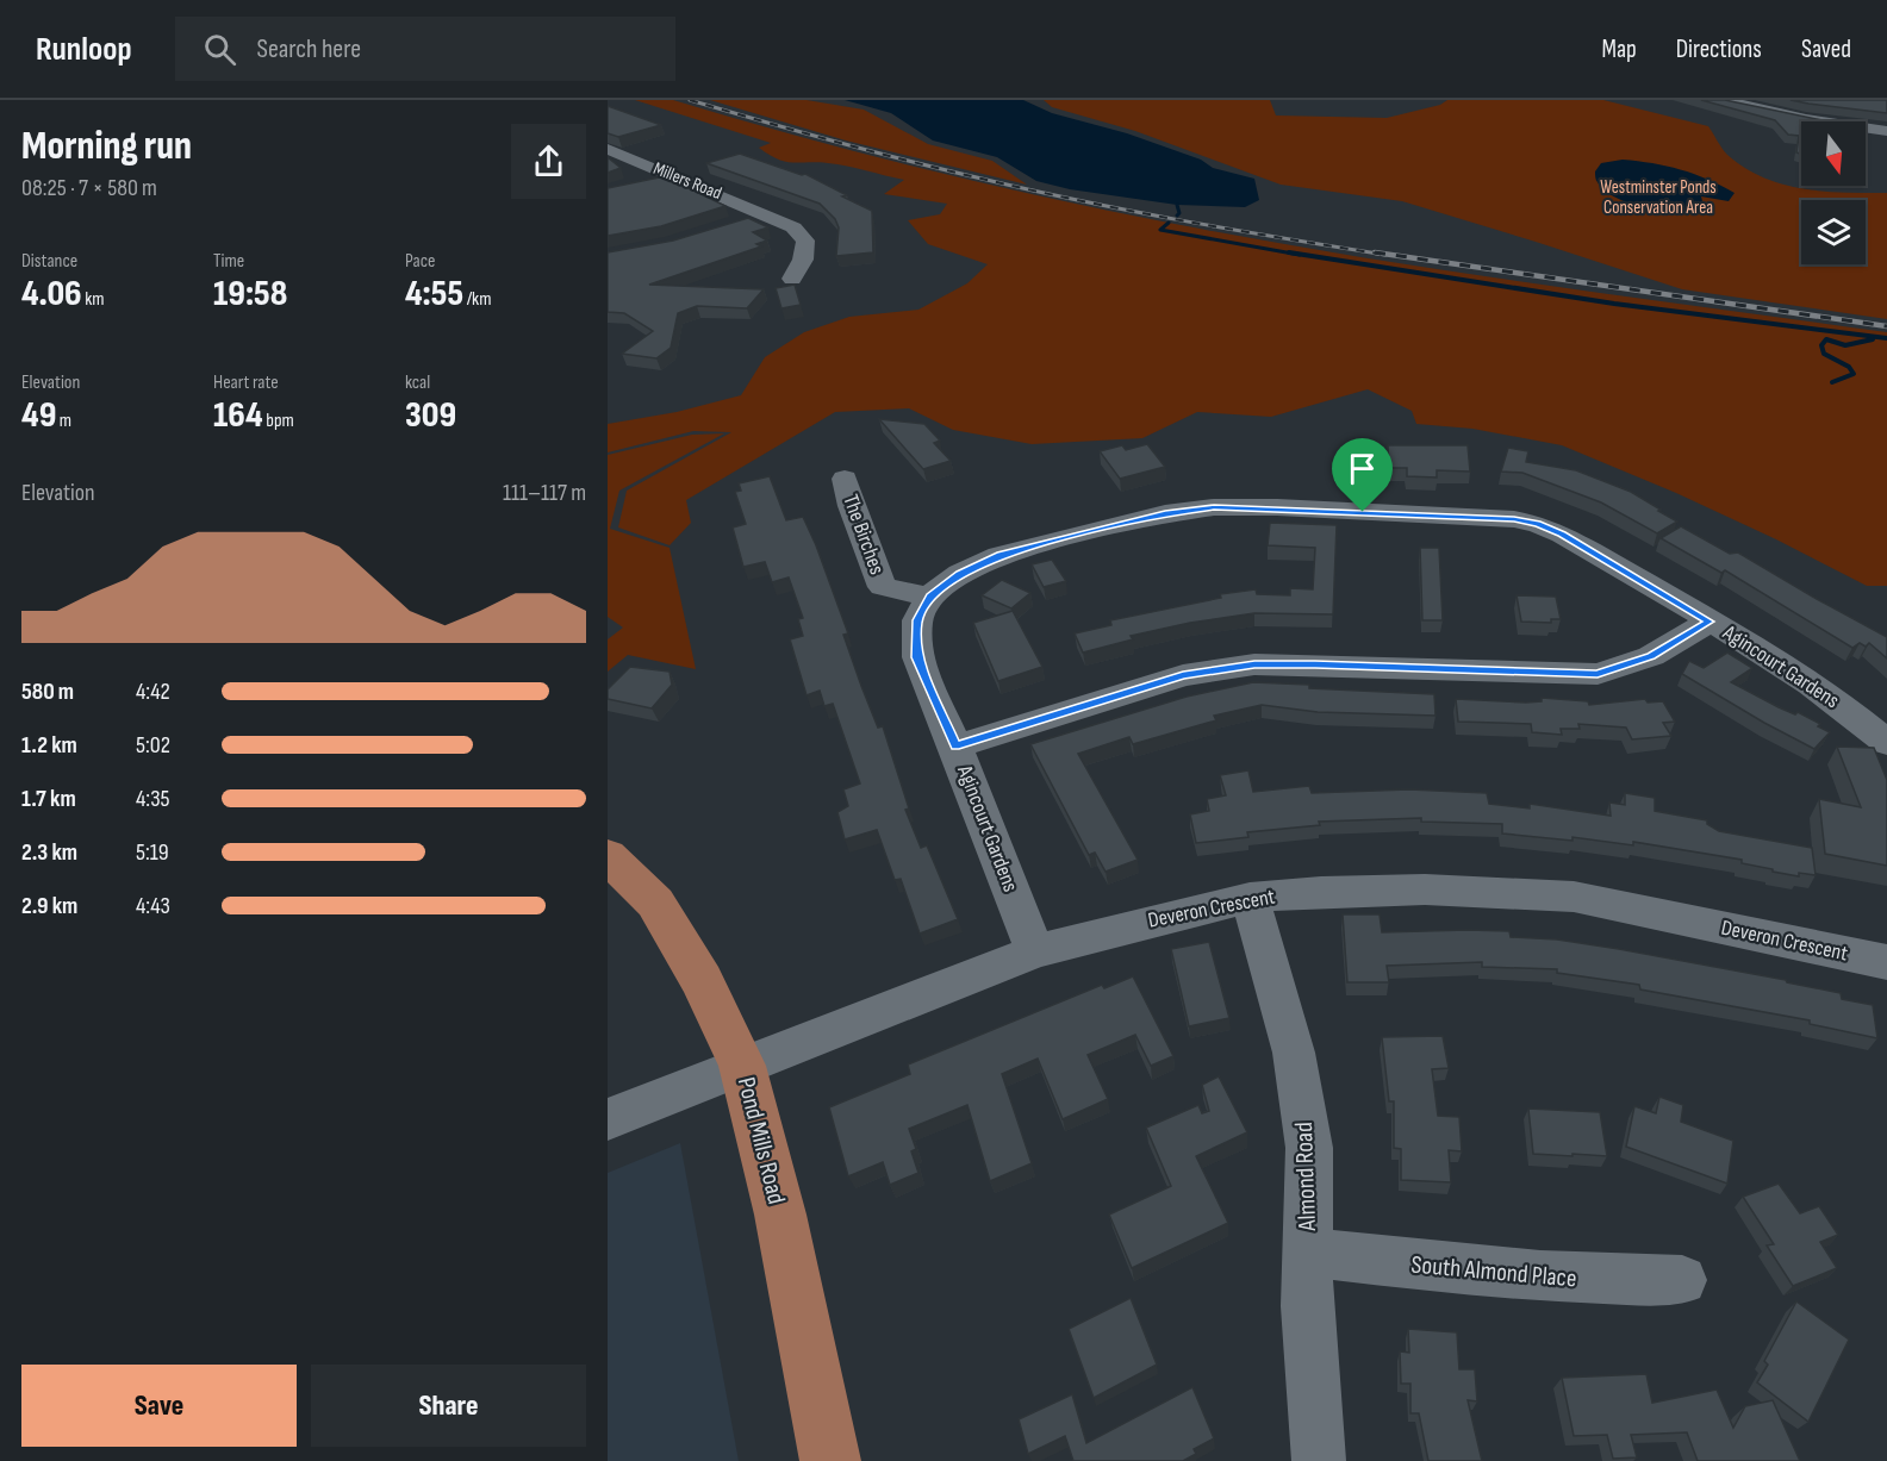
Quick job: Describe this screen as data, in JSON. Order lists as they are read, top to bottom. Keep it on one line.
{"streets":{"main road":["Pond Mills Road"],"street":["Millers Road","The Birches","Agincourt Gardens","Deveron Crescent","Almond Road","South Almond Place"]},"crossings":[["The Birches","Agincourt Gardens"],["Agincourt Gardens","Deveron Crescent"],["Deveron Crescent","Pond Mills Road"],["Deveron Crescent","Almond Road"],["Almond Road","South Almond Place"]],"parks":["Westminster Ponds Conservation Area"],"north":"bottom","page":{"header":"Runloop","search":"Search here","nav":["Map","Directions","Saved"],"heading":["Morning run","08:25 · 7 × 580 m"],"stats":[["Distance","4.06 km"],["Time","19:58"],["Pace","4:55 /km"],["Elevation","49 m"],["Heart rate","164 bpm"],["kcal","309"]],"chart":["Elevation","111–117 m"],"list":[{"name":"580 m","note":"4:42"},{"name":"1.2 km","note":"5:02"},{"name":"1.7 km","note":"4:35"},{"name":"2.3 km","note":"5:19"},{"name":"2.9 km","note":"4:43"}],"buttons":["Save","Share"]}}
